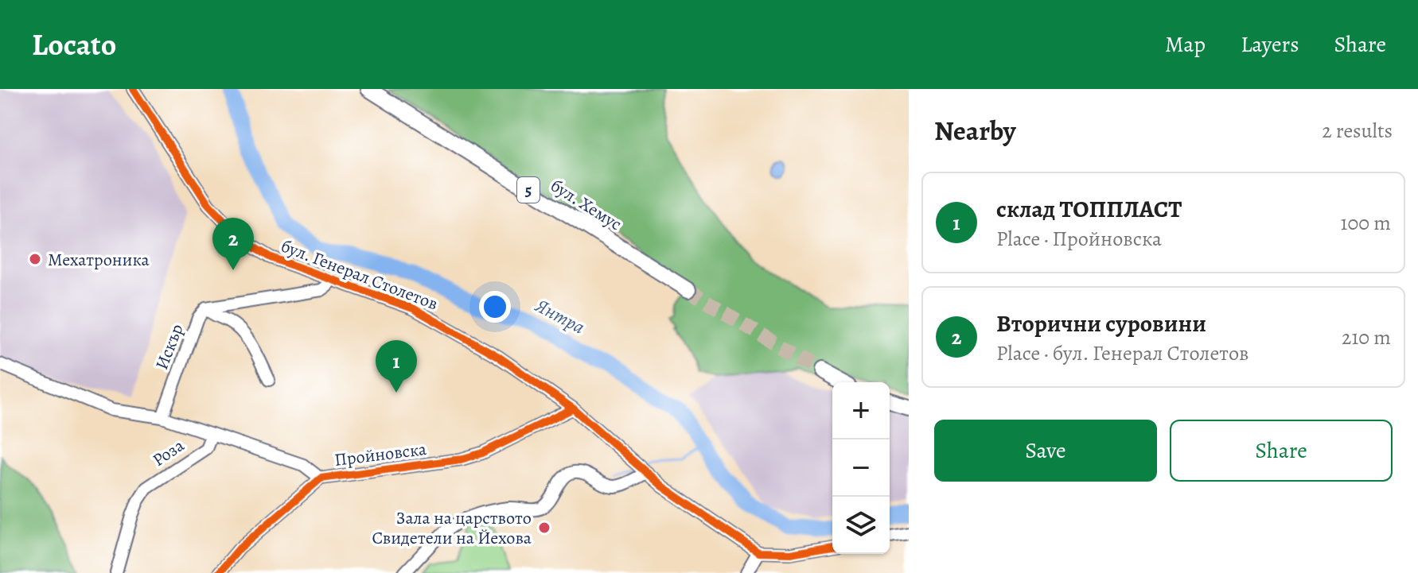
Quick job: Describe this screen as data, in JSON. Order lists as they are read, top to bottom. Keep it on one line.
{"streets":{"main road":["5","бул. Хемус"],"street":["бул. Генерал Столетов","Искър","Роза","Пройновска"]},"crossings":[["бул. Генерал Столетов","Пройновска"]],"water":["Янтра"],"places":["Мехатроника","Зала на царството Свидетели на Йехова"],"page":{"header":"Locato","nav":["Map","Layers","Share"],"heading":["Nearby","2 results"],"list":[{"mark":"1","name":"склад ТОППЛАСТ","note":"Place · Пройновска","value":"100 m"},{"mark":"2","name":"Вторични суровини","note":"Place · бул. Генерал Столетов","value":"210 m"}],"pins":["2","1"],"map_buttons":["+","−"],"buttons":["Save","Share"]}}
